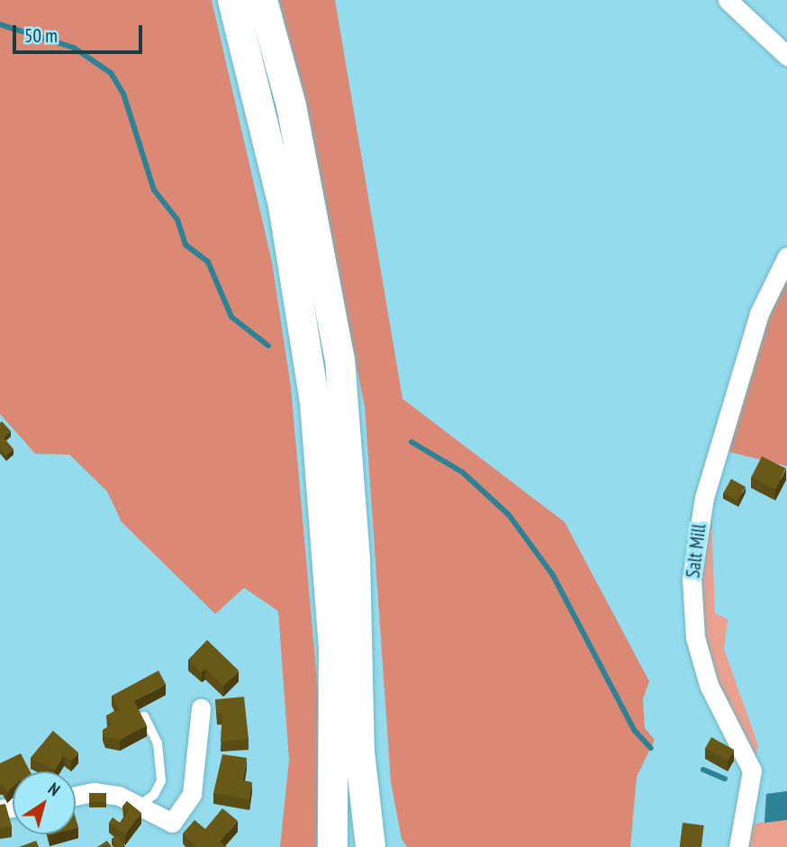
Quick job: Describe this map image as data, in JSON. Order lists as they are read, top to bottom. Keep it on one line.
{"streets":{"street":["Salt Mill"]},"scale_bar":"50 m","north":"top right"}
